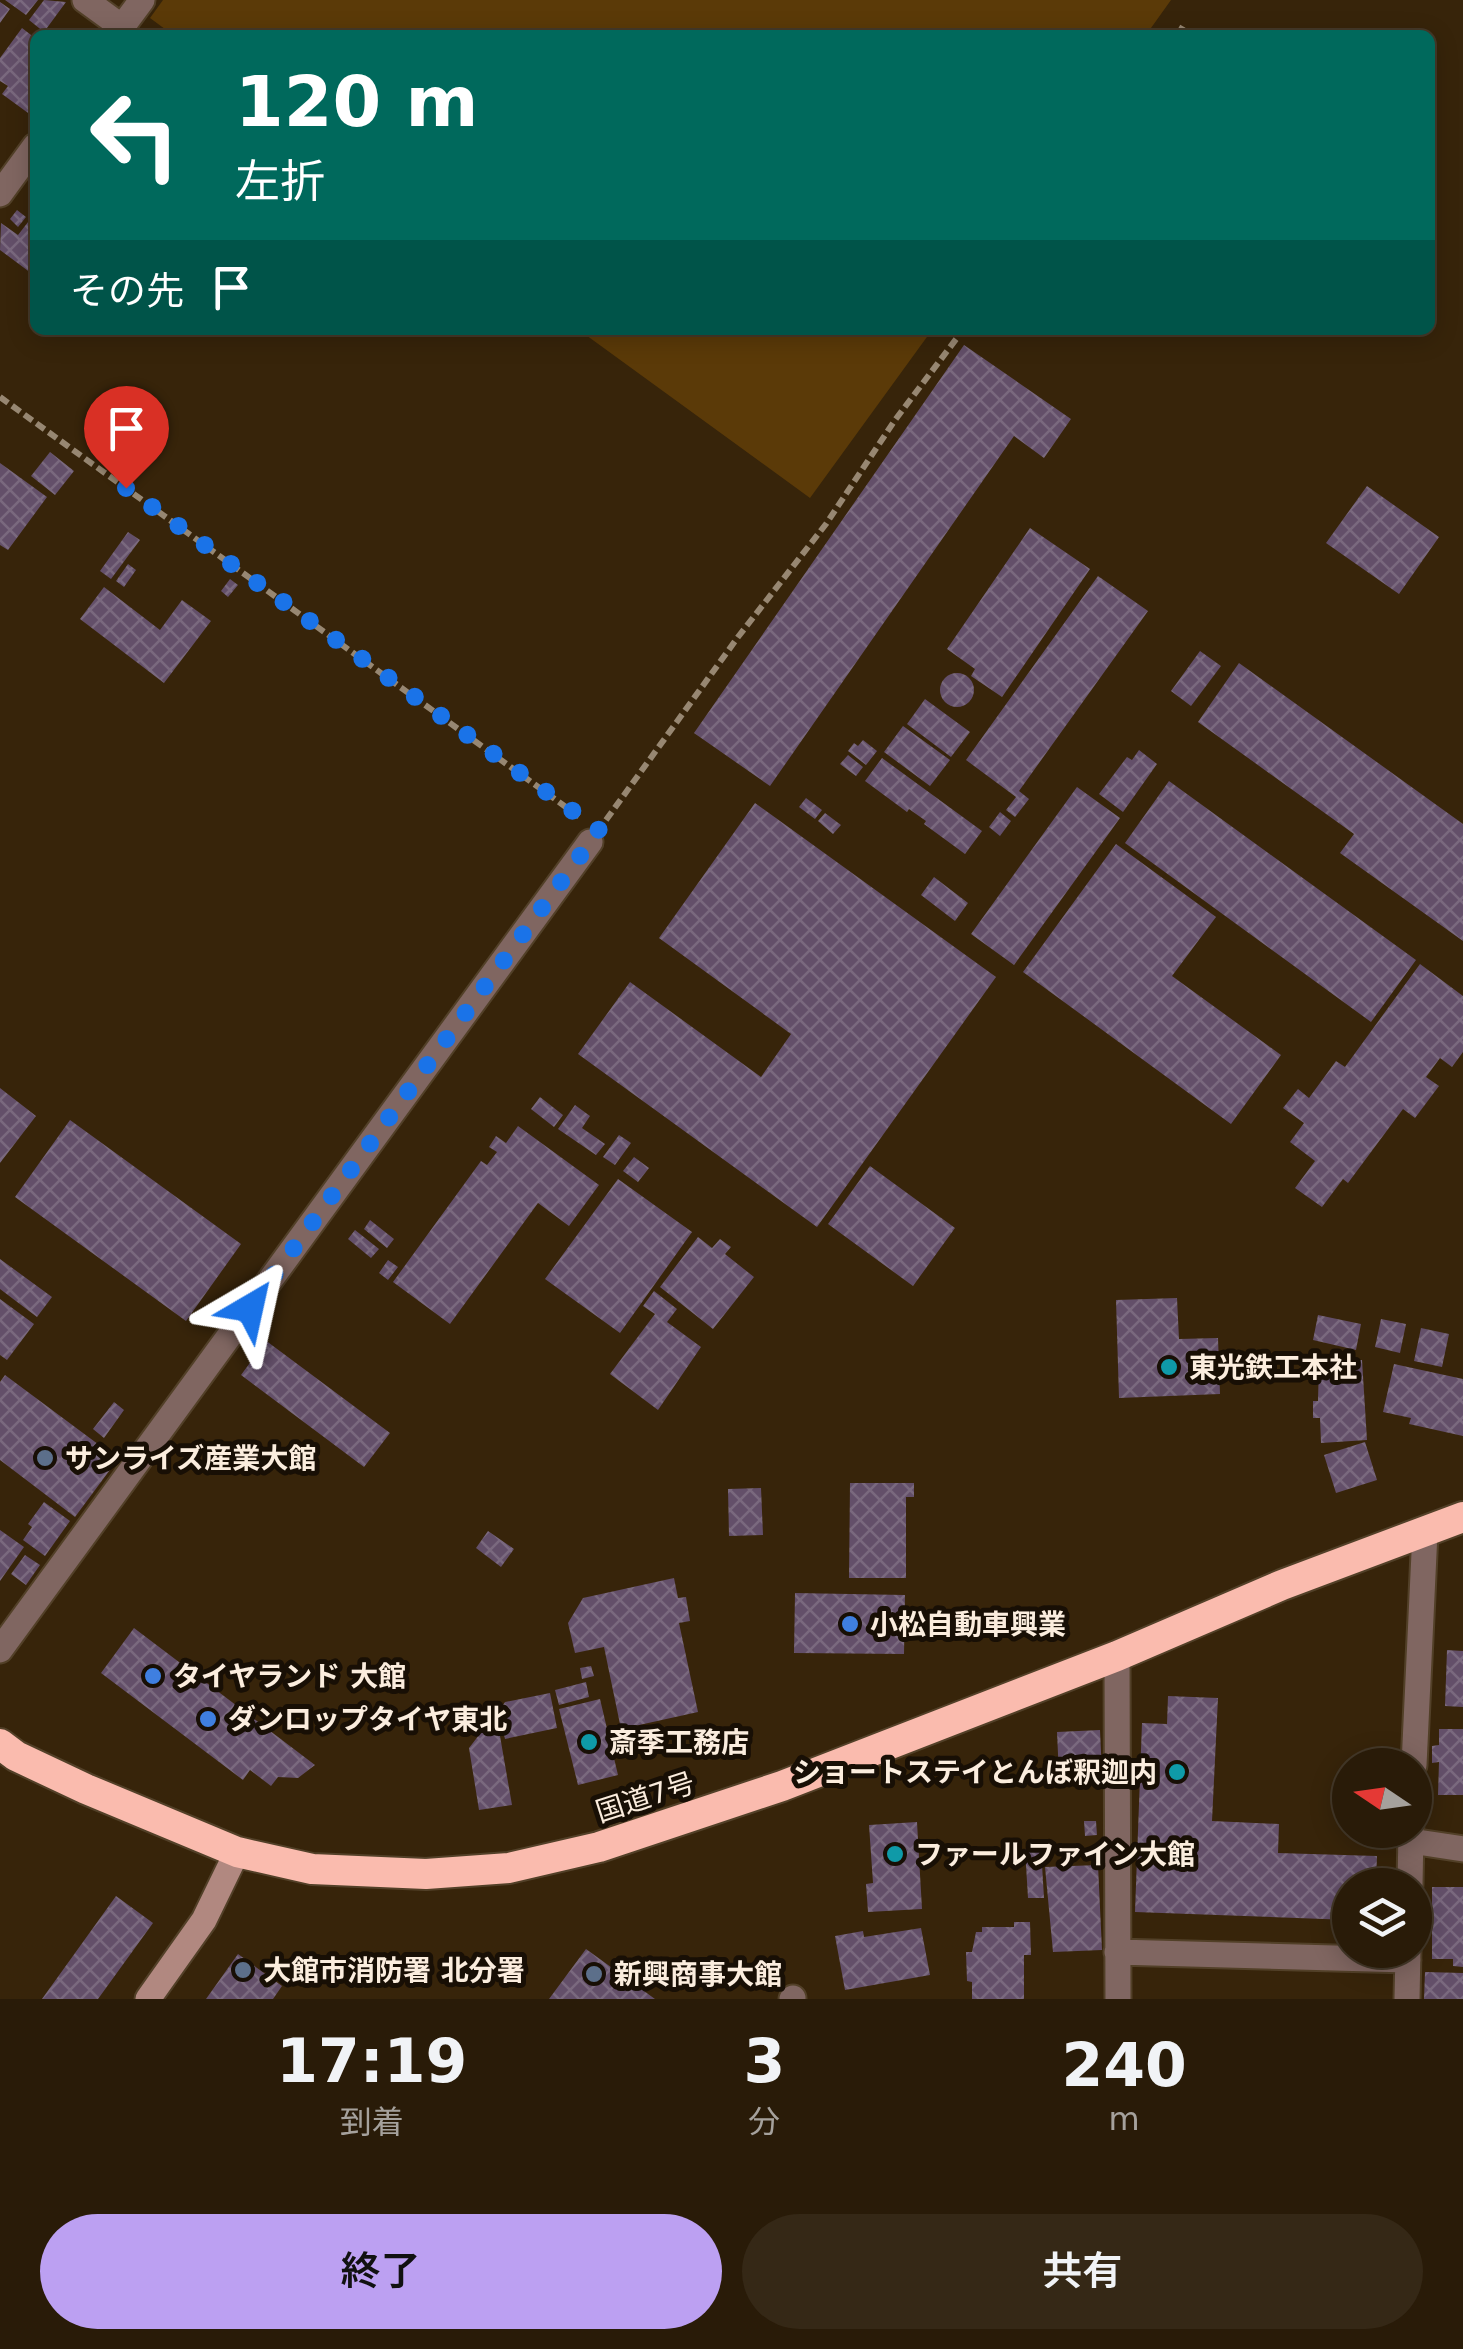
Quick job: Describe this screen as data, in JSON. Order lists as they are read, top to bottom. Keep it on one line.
{"streets":{"highway":["国道7号"]},"places":["東光鉄工本社","サンライズ産業大館","小松自動車興業","タイヤランド 大館","ダンロップタイヤ東北","斎季工務店","ショートステイとんぼ釈迦内","ファールファイン大館","大館市消防署 北分署","新興商事大館"],"north":"left","page":{"turn":["120 m","左折"],"then":"その先","eta":["17:19","到着","3","分","240","m"],"buttons":["終了","共有"]}}
